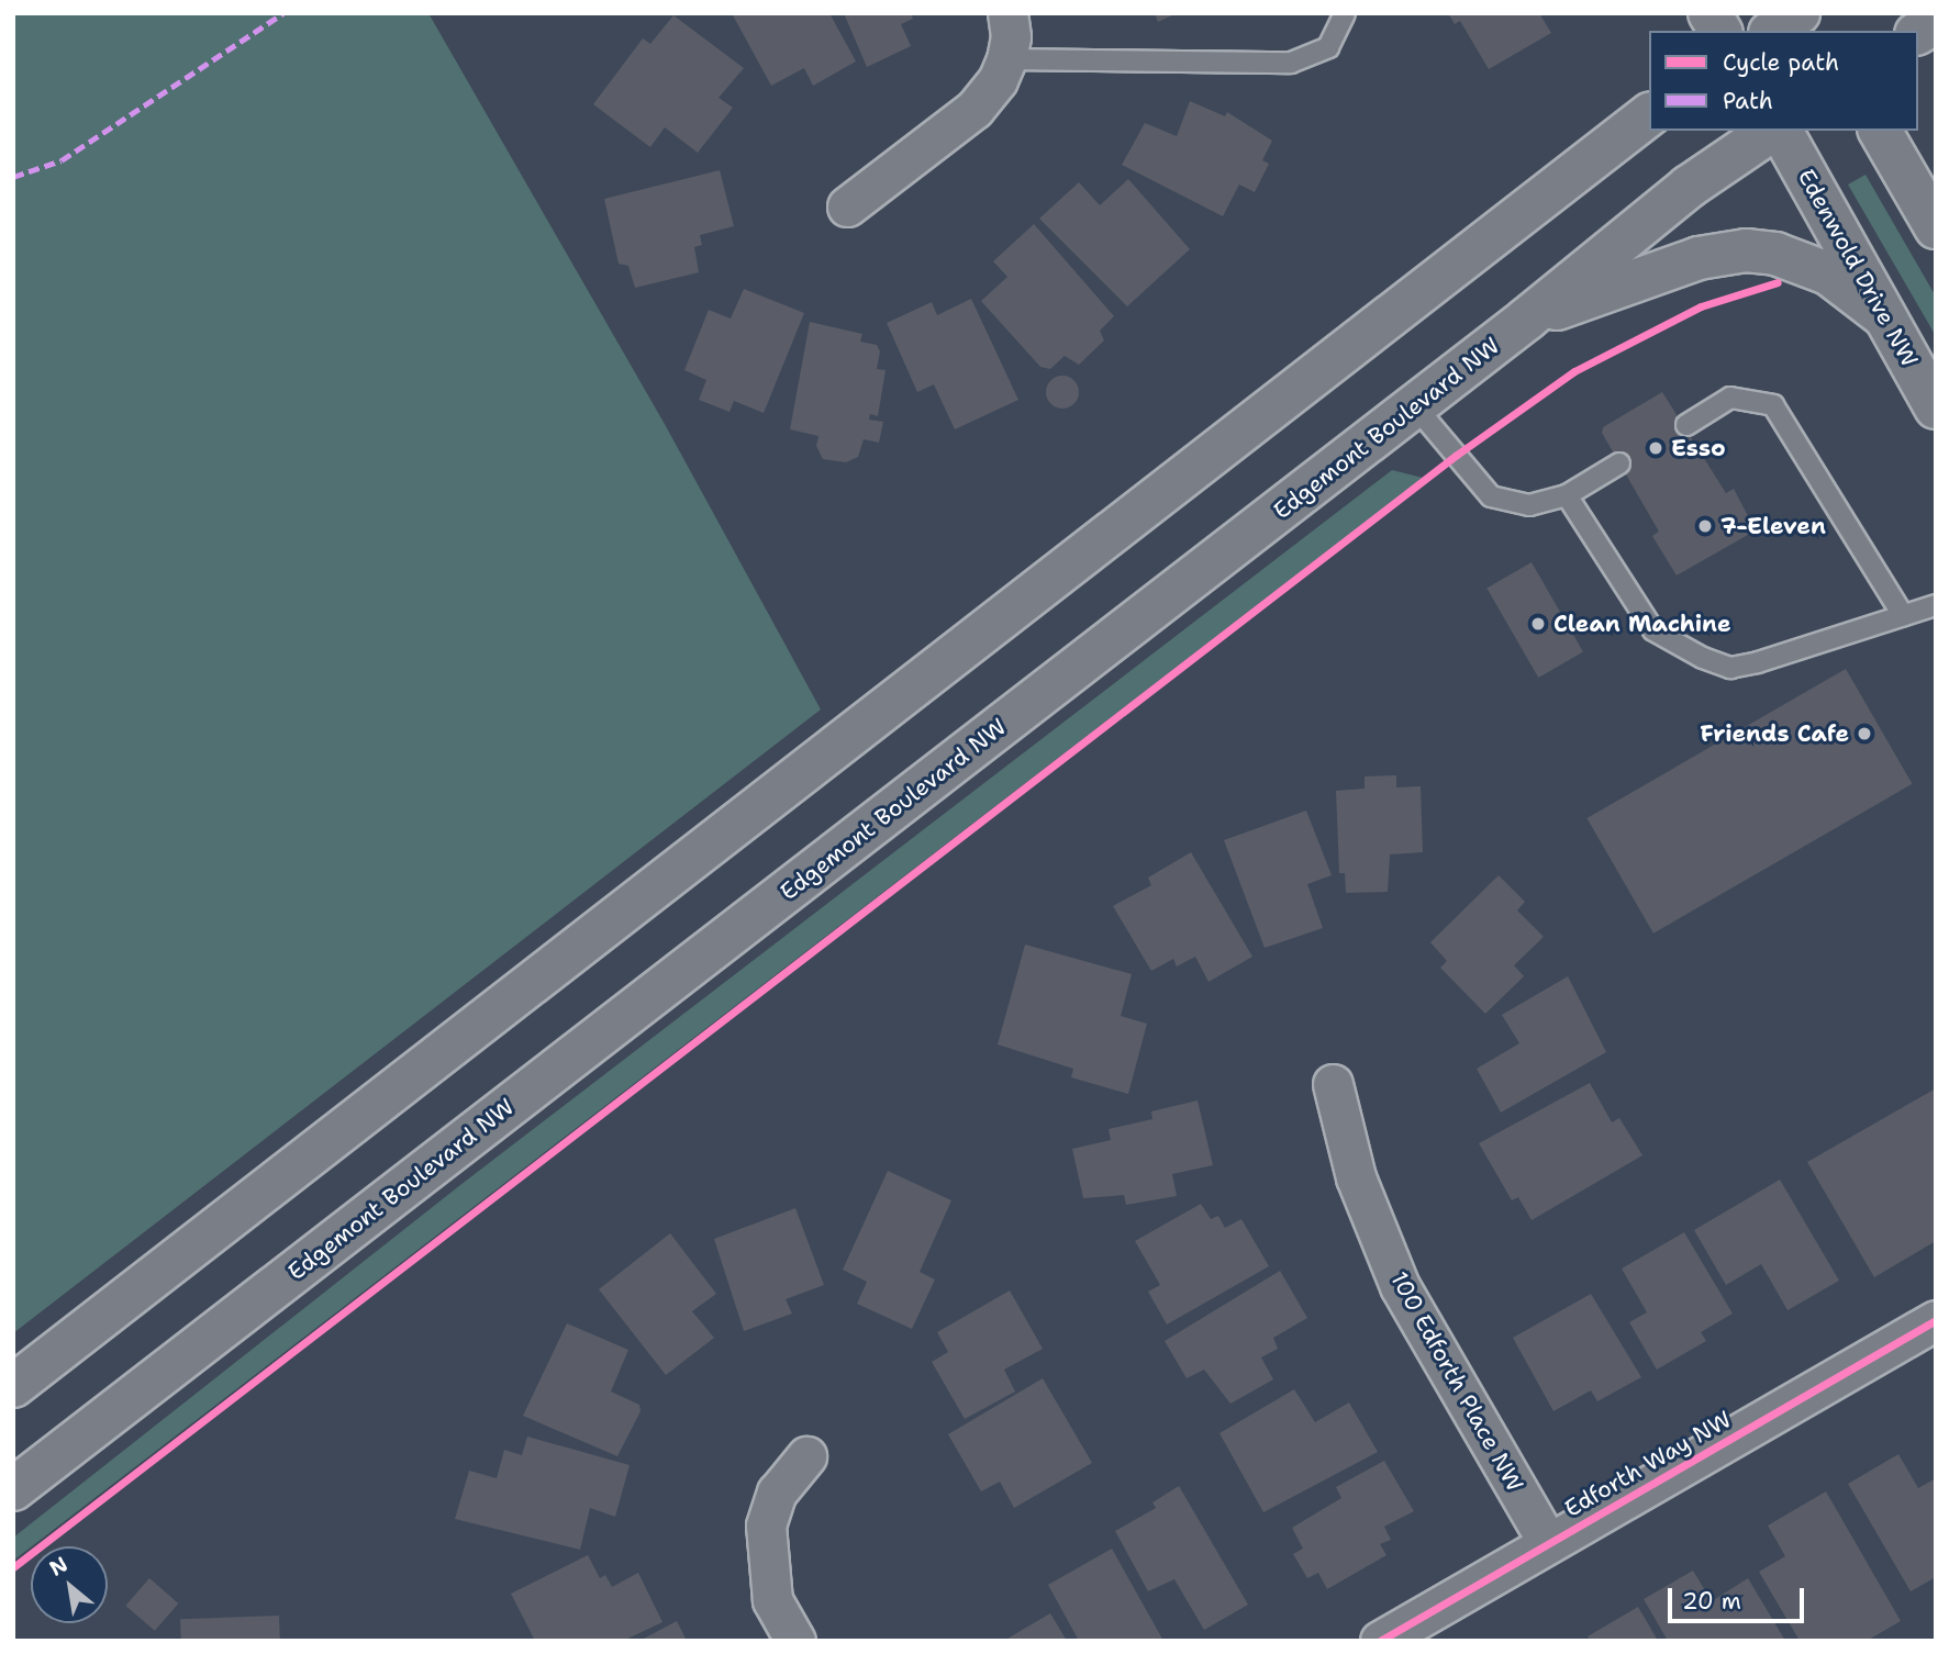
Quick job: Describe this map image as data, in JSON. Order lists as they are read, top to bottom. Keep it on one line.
{"streets":{"main road":["Edenwold Drive NW","Edgemont Boulevard NW"],"street":["100 Edforth Place NW","Edforth Way NW"]},"crossings":[["100 Edforth Place NW","Edforth Way NW"]],"places":["Esso","7-Eleven","Clean Machine","Friends Cafe"],"legend":["Cycle path","Path"],"scale_bar":"20 m","north":"top left"}
